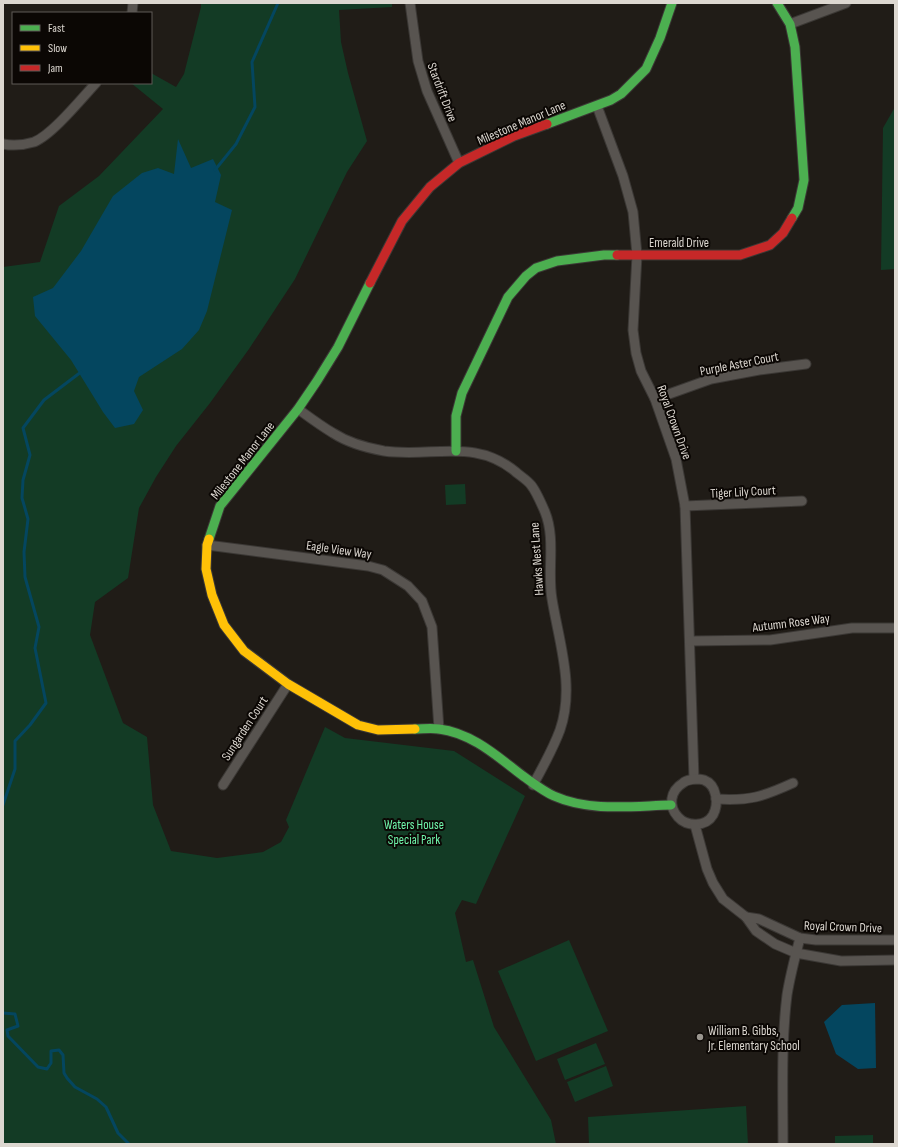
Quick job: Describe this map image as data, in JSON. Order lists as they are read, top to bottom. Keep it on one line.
{"streets":{"street":["Stardrift Drive","Milestone Manor Lane","Emerald Drive","Purple Aster Court","Royal Crown Drive","Tiger Lily Court","Eagle View Way","Hawks Nest Lane","Autumn Rose Way","Sungarden Court"]},"crossings":[["Stardrift Drive","Milestone Manor Lane"],["Milestone Manor Lane","Royal Crown Drive"],["Milestone Manor Lane","Eagle View Way"],["Milestone Manor Lane","Hawks Nest Lane"],["Milestone Manor Lane","Sungarden Court"],["Emerald Drive","Royal Crown Drive"],["Emerald Drive","Hawks Nest Lane"],["Purple Aster Court","Royal Crown Drive"],["Royal Crown Drive","Tiger Lily Court"],["Royal Crown Drive","Autumn Rose Way"]],"parks":["Waters House Special Park"],"places":["William B. Gibbs, Jr. Elementary School"],"legend":["Fast","Slow","Jam"]}
